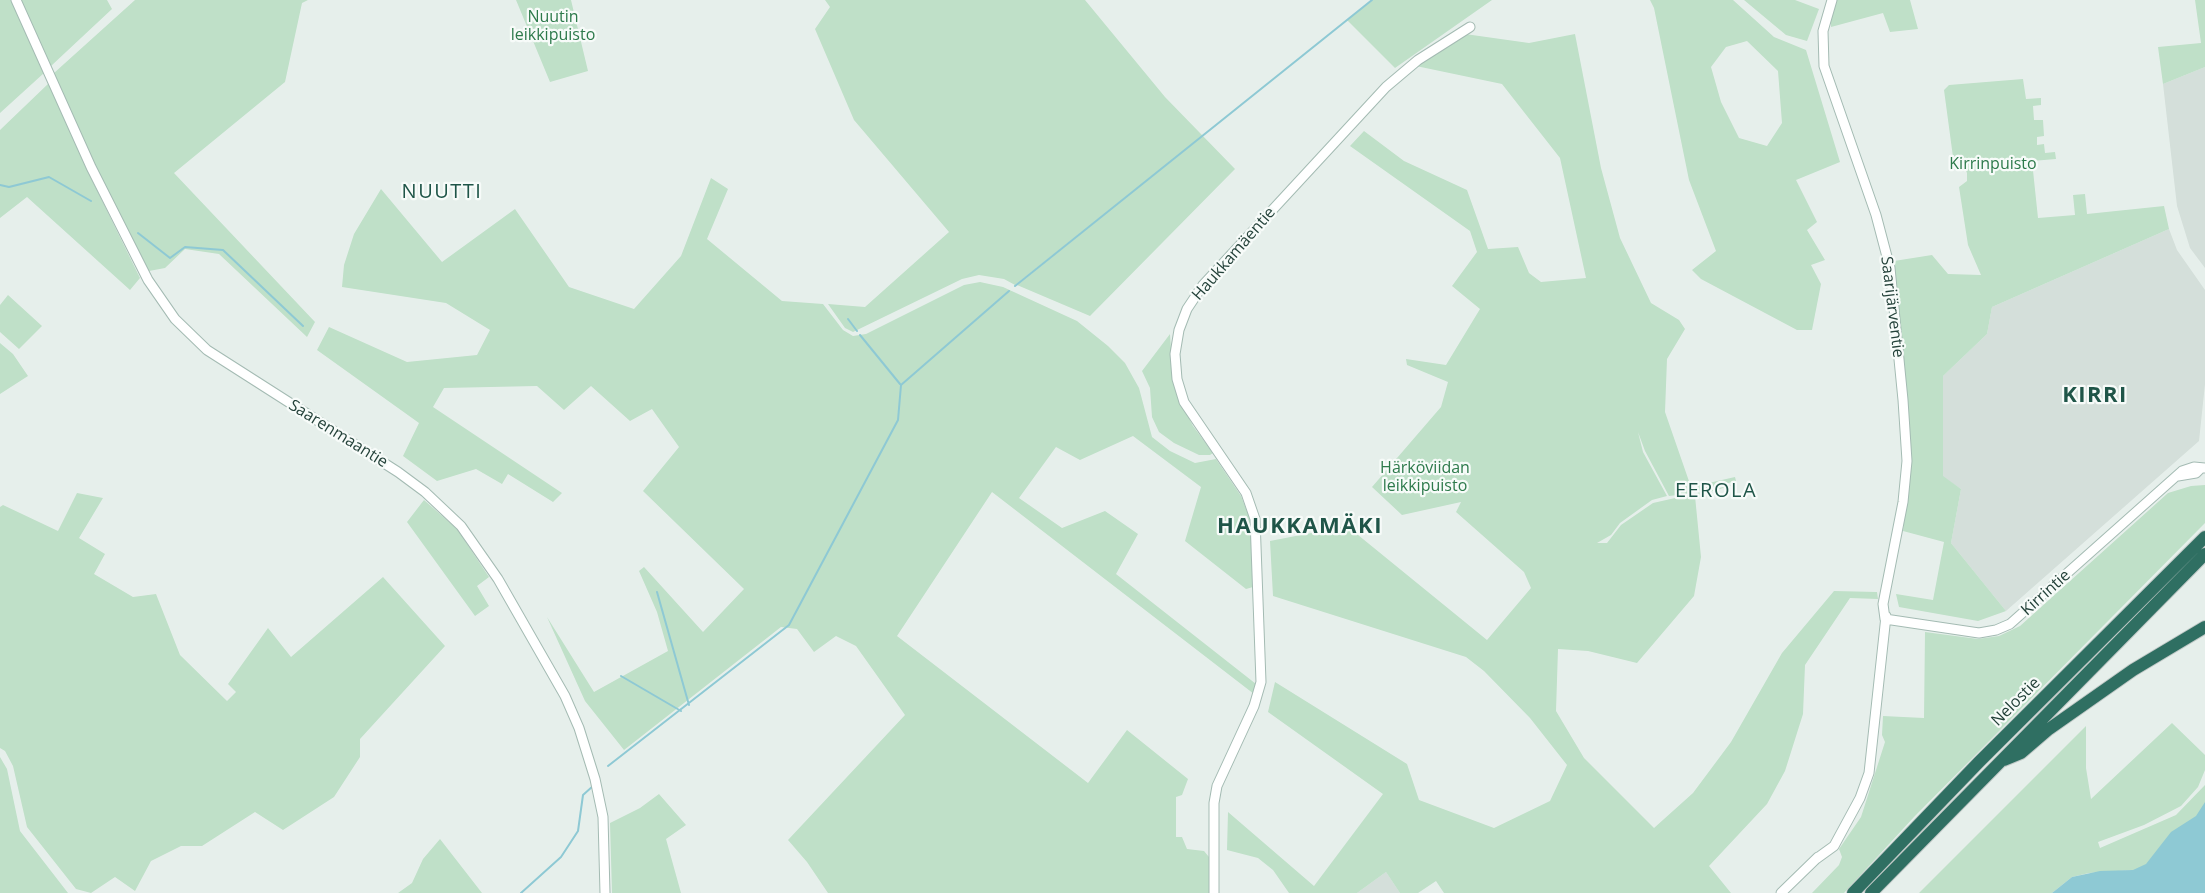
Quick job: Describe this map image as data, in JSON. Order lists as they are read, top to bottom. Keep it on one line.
{"streets":{"highway":["Nelostie"],"street":["Haukkamäentie","Saarijärventie","Saarenmaantie","Kirrintie"]},"crossings":[["Saarijärventie","Kirrintie"]],"districts":["NUUTTI","KIRRI","EEROLA","HAUKKAMÄKI"],"parks":["Nuutin leikkipuisto","Kirrinpuisto","Härköviidan leikkipuisto"]}
